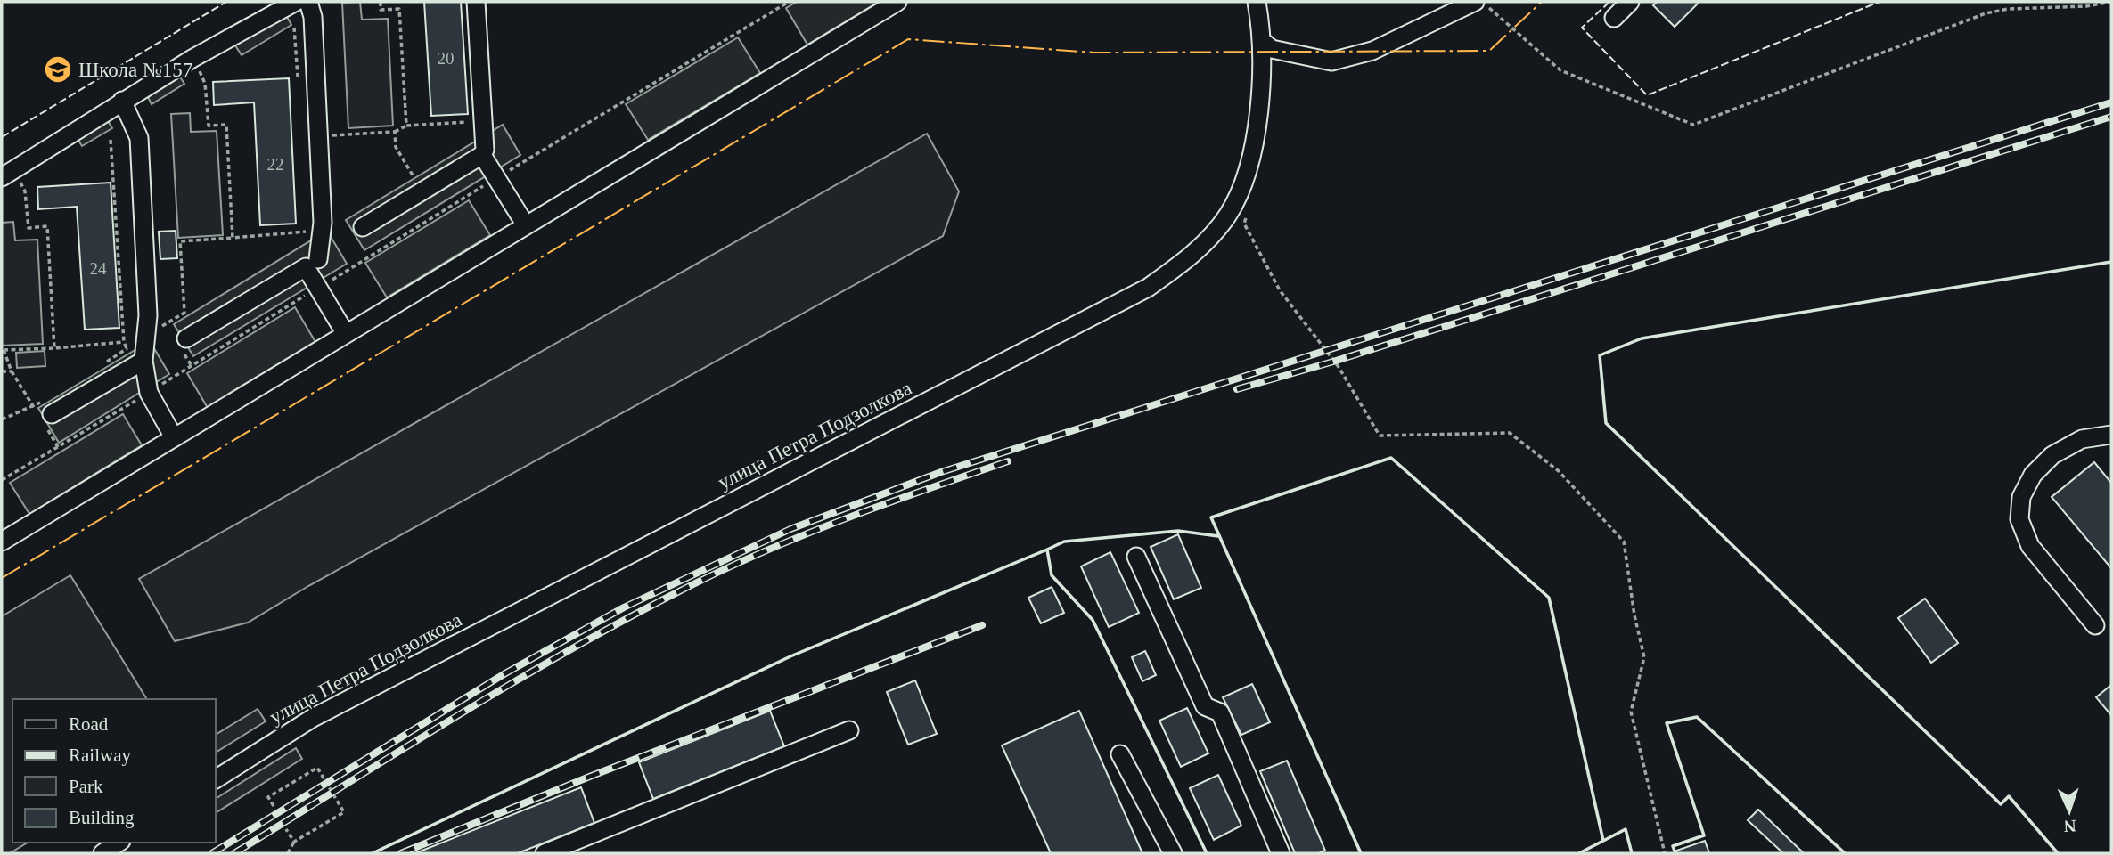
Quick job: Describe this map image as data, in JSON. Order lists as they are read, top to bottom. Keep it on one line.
{"streets":{"street":["улица Петра Подзолкова"]},"places":{"school or university":["Школа №157"]},"house_numbers":["20","22","24"],"legend":["Road","Railway","Park","Building"],"north":"bottom"}
